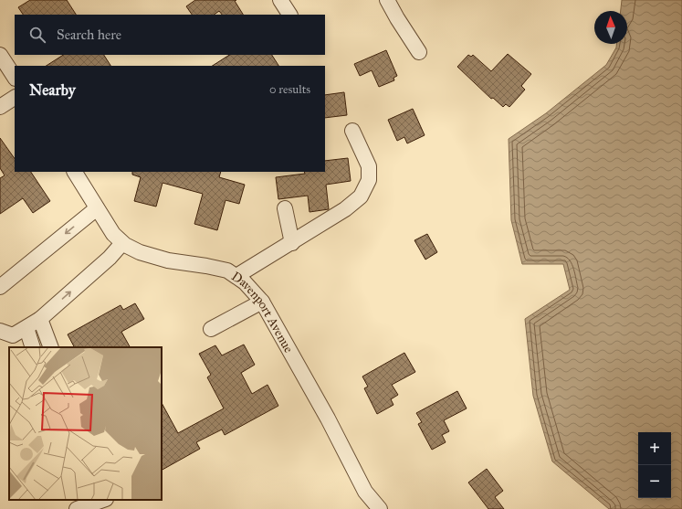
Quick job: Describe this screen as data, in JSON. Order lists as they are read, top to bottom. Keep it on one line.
{"streets":{"street":["Davenport Avenue"]},"north":"top","page":{"search":"Search here","heading":["Nearby","0 results"],"map_buttons":["+","−"]}}
